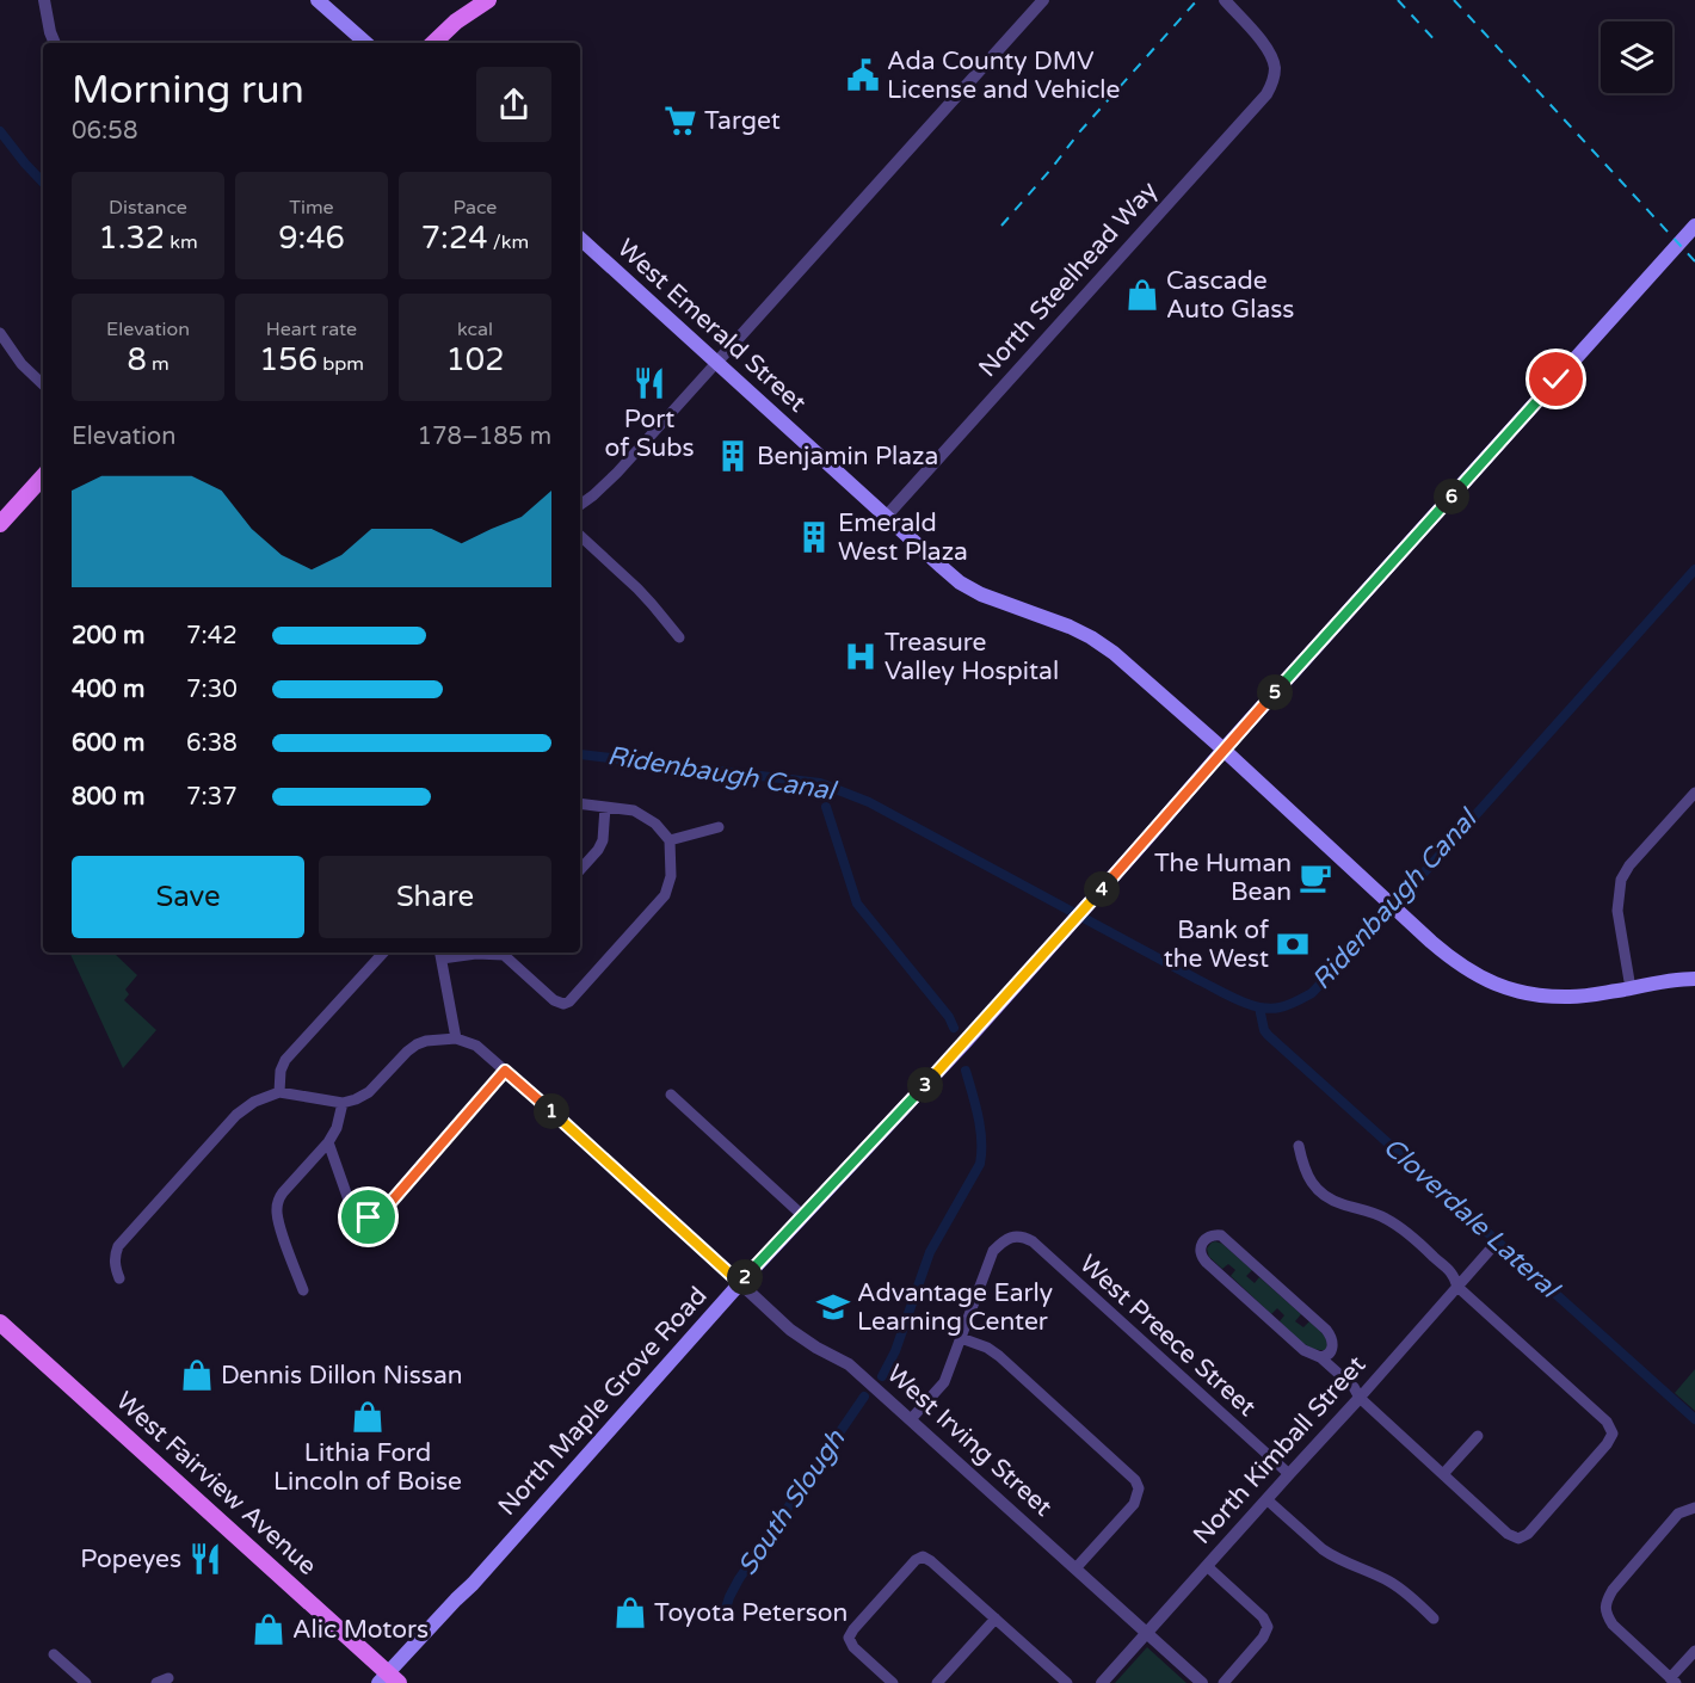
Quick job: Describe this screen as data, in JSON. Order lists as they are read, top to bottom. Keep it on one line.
{"streets":{"main road":["West Emerald Street","North Maple Grove Road","West Fairview Avenue"],"street":["North Steelhead Way","West Preece Street","West Irving Street","North Kimball Street"]},"crossings":[["North Steelhead Way","West Emerald Street"],["West Emerald Street","North Maple Grove Road"],["West Preece Street","North Kimball Street"],["North Maple Grove Road","West Irving Street"],["North Maple Grove Road","West Fairview Avenue"],["West Irving Street","North Kimball Street"]],"water":["Ridenbaugh Canal","Cloverdale Lateral","South Slough"],"places":{"public building":["Ada County DMV License and Vehicle"],"supermarket":["Target"],"shop":["Cascade Auto Glass","Dennis Dillon Nissan","Lithia Ford Lincoln of Boise","Toyota Peterson","Alic Motors"],"restaurant":["Port of Subs","Popeyes"],"building":["Benjamin Plaza","Emerald West Plaza"],"hospital":["Treasure Valley Hospital"],"cafe":["The Human Bean"],"bank":["Bank of the West"],"school or university":["Advantage Early Learning Center"]},"page":{"heading":["Morning run","06:58"],"stats":[["Distance","1.32 km"],["Time","9:46"],["Pace","7:24 /km"],["Elevation","8 m"],["Heart rate","156 bpm"],["kcal","102"]],"chart":["Elevation","178–185 m"],"pins":["6","5","4","3","1","2"],"list":[{"name":"200 m","note":"7:42"},{"name":"400 m","note":"7:30"},{"name":"600 m","note":"6:38"},{"name":"800 m","note":"7:37"}],"buttons":["Save","Share"]}}
